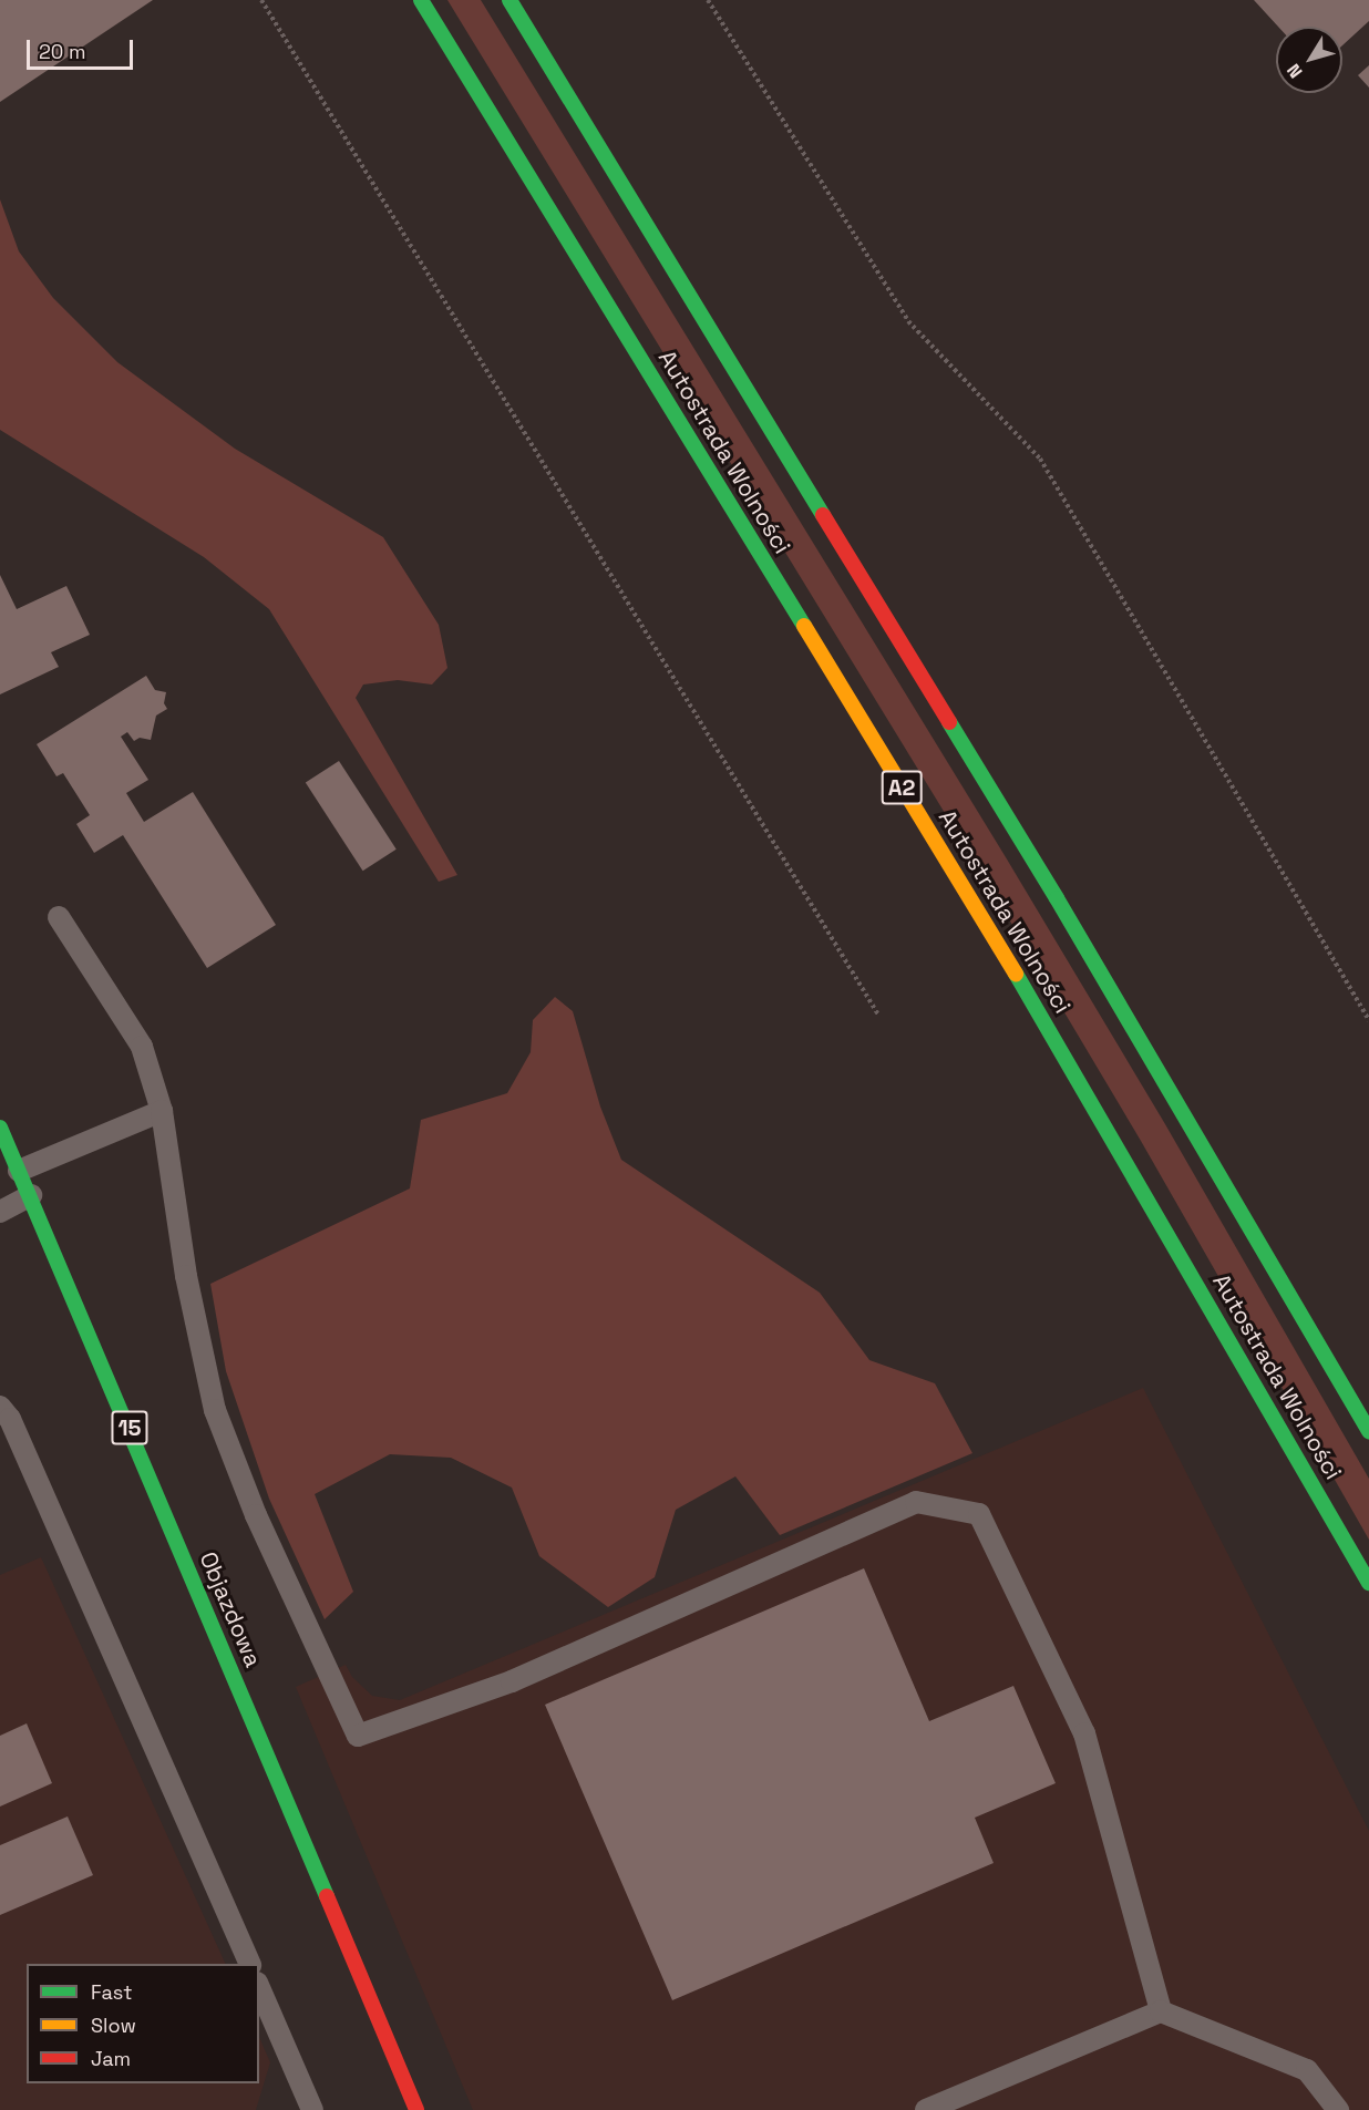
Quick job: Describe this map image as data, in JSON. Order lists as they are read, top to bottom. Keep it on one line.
{"streets":{"main road":["Autostrada Wolności","A2","15","Objazdowa"]},"legend":["Fast","Slow","Jam"],"scale_bar":"20 m","north":"bottom left"}
